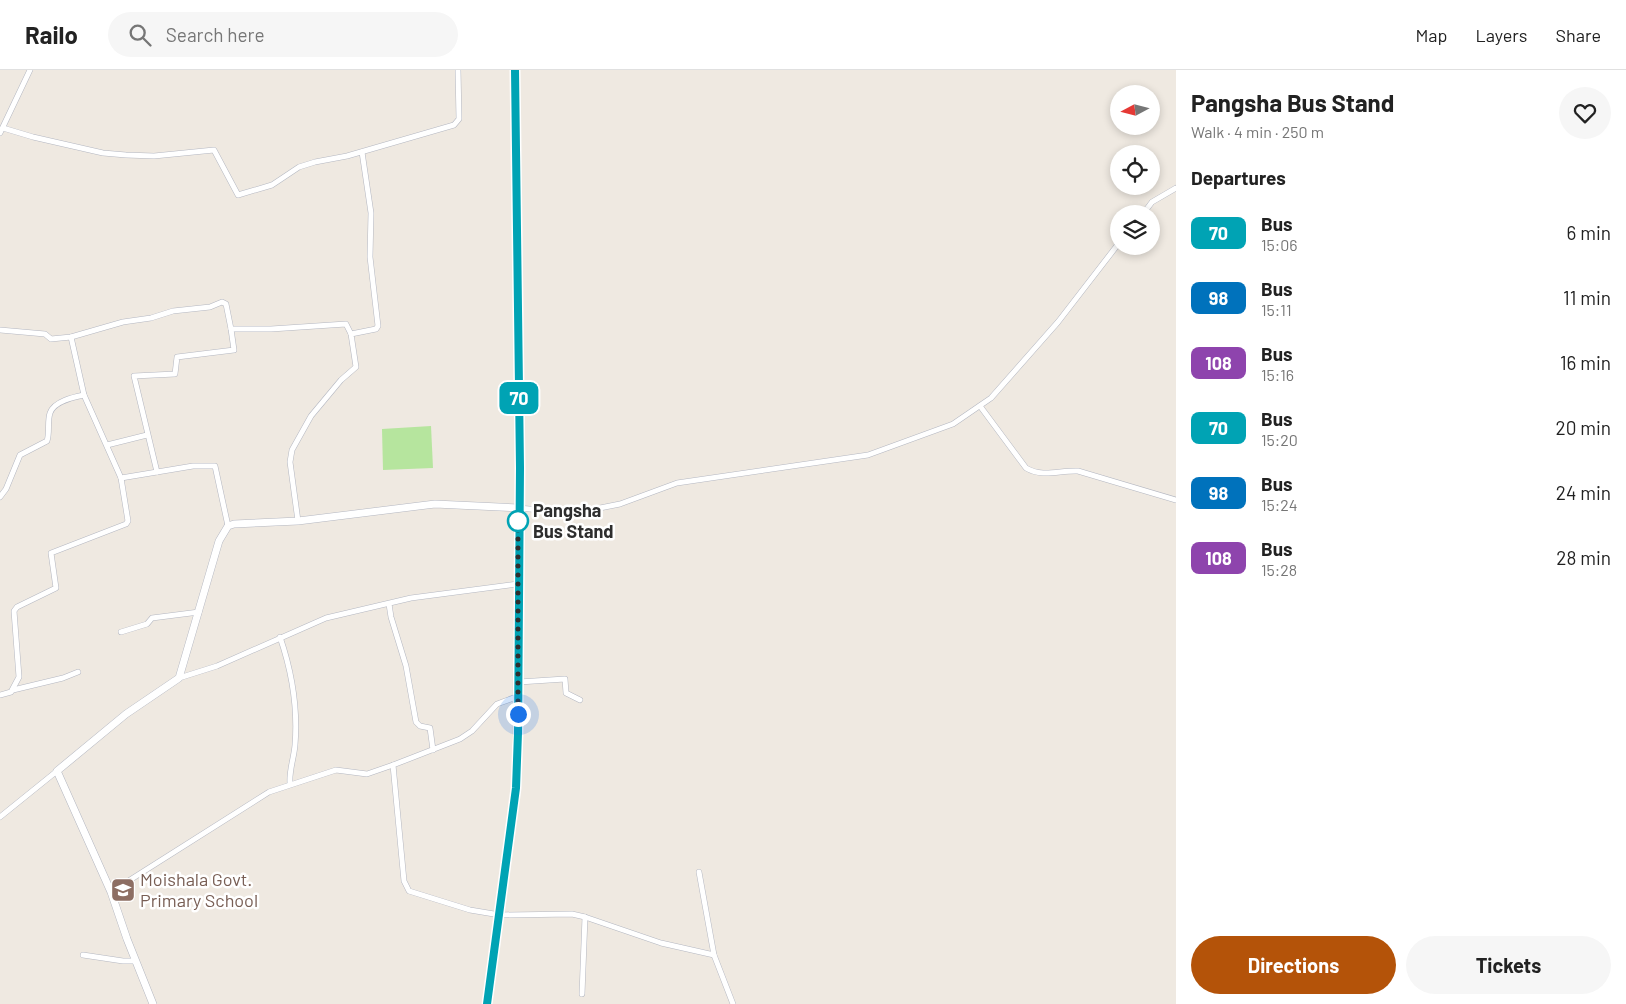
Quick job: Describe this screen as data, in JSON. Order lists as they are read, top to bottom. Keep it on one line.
{"places":{"other":["Pangsha Bus Stand"],"school or university":["Moishala Govt. Primary School"]},"lines":["bus line 70"],"north":"left","page":{"header":"Railo","search":"Search here","nav":["Map","Layers","Share"],"on_map":"70","heading":[["Pangsha Bus Stand","Walk · 4 min · 250 m"],"Departures"],"list":[{"mark":"70","name":"Bus","note":"15:06","value":"6 min"},{"mark":"98","name":"Bus","note":"15:11","value":"11 min"},{"mark":"108","name":"Bus","note":"15:16","value":"16 min"},{"mark":"70","name":"Bus","note":"15:20","value":"20 min"},{"mark":"98","name":"Bus","note":"15:24","value":"24 min"},{"mark":"108","name":"Bus","note":"15:28","value":"28 min"}],"buttons":["Directions","Tickets"]}}
